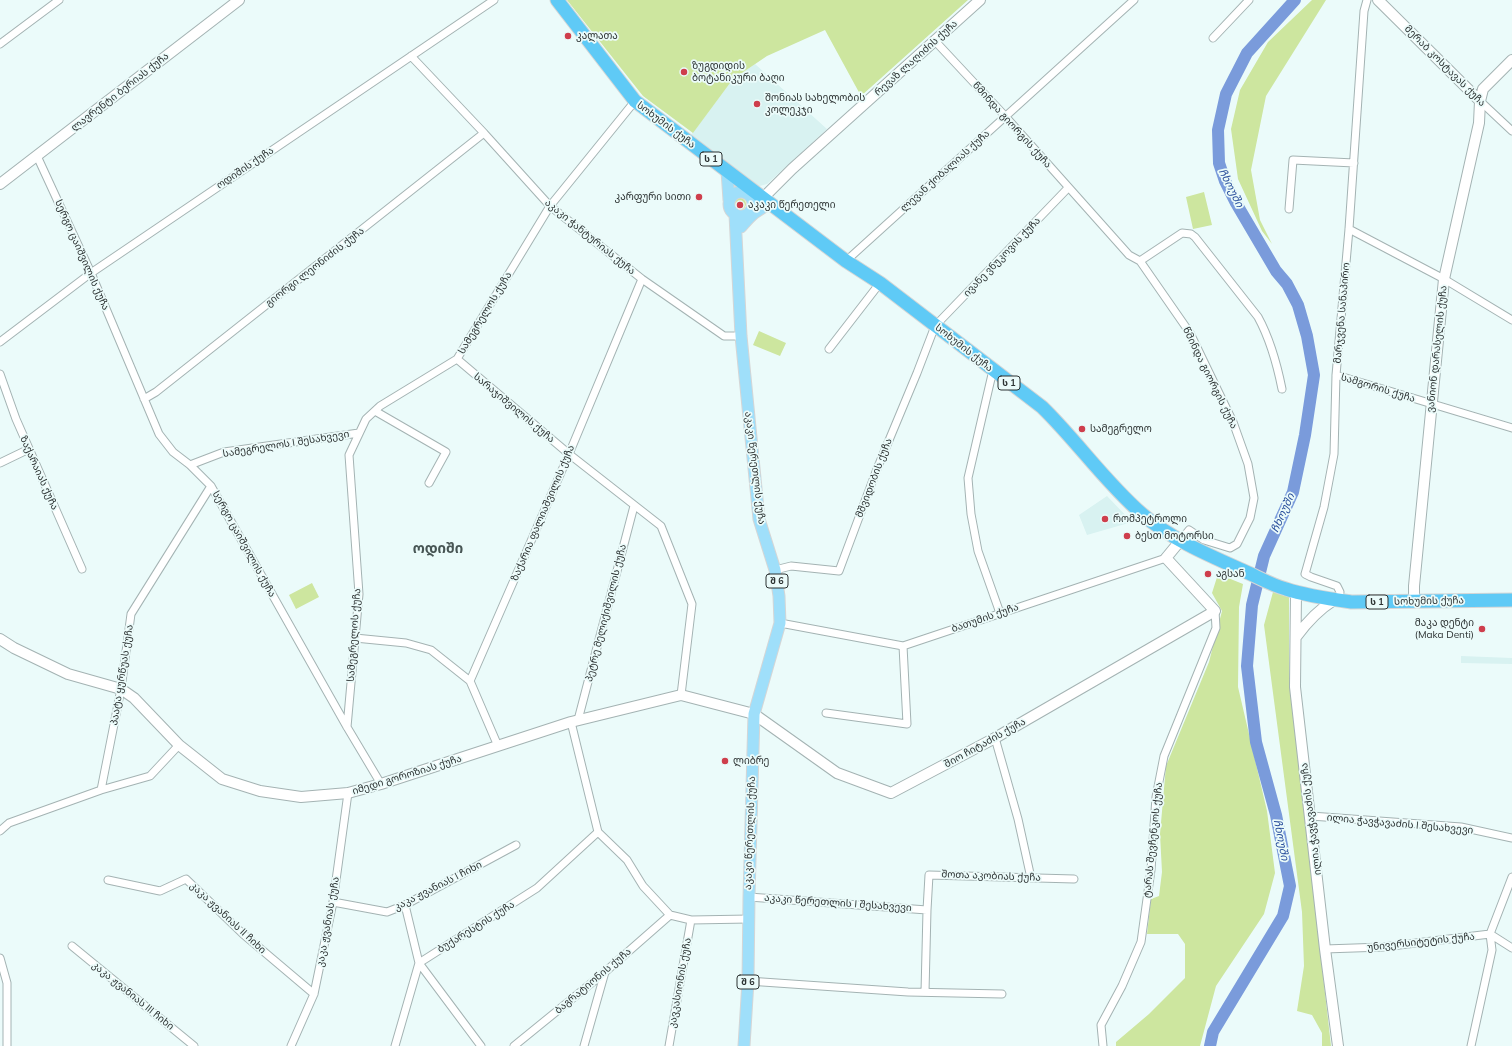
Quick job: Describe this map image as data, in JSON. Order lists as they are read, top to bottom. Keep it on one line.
{"streets":{"highway":["სოხუმის ქუჩა","ს 1"],"main road":["აკაკი წერეთლის ქუჩა","შ 6"],"street":["რევაზ ლაღიძის ქუჩა","მერაბ კოსტავას ქუჩა","ლავრენტი ბერიას ქუჩა","წმინდა გიორგის ქუჩა","ოდიშის ქუჩა","ლევან ქობალიას ქუჩა","აკაკი ჭანტურიას ქუჩა","სერგო ცაიშვილის ქუჩა","ივანე ვნუკოვის ქუჩა","გიორგი ლეონიძის ქუჩა","სამეგრელოს ქუჩა","მარჯვენა სანაპირო","ვანიონ დარასელის ქუჩა","სამგორის ქუჩა","სარაჯიშვილის ქუჩა","სამეგრელოს I შესახვევი","ზაქარაიას ქუჩა","მშვიდობის ქუჩა","ზაქარია ფალიაშვილის ქუჩა","პეტრე მელიქიშვილის ქუჩა","ბათუმის ქუჩა","პაატა ყურწუას ქუჩა","შიო ჩიტაძის ქუჩა","იმედი გოროზიას ქუჩა","ილია ჭავჭავაძის ქუჩა","ილია ჭავჭავაძის I შესახვევი","ტარას შევჩენკოს ქუჩა","შოთა აკობიას ქუჩა","კაკა ჟვანიას I ჩიხი","აკაკი წერეთლის I შესახვევი","კაკა ჟვანიას II ჩიხი","კაკა ჟვანიას ქუჩა","ბუქარესტის ქუჩა","უნივერსიტეტის ქუჩა","ბაგრატიონის ქუჩა","კავკასიონის ქუჩა","კაკა ჟვანიას III ჩიხი"]},"crossings":[["რევაზ ლაღიძის ქუჩა","სოხუმის ქუჩა"],["რევაზ ლაღიძის ქუჩა","წმინდა გიორგის ქუჩა"],["რევაზ ლაღიძის ქუჩა","შ 6"],["მერაბ კოსტავას ქუჩა","ვანიონ დარასელის ქუჩა"],["ლავრენტი ბერიას ქუჩა","სერგო ცაიშვილის ქუჩა"],["სოხუმის ქუჩა","წმინდა გიორგის ქუჩა"],["სოხუმის ქუჩა","ლევან ქობალიას ქუჩა"],["სოხუმის ქუჩა","ივანე ვნუკოვის ქუჩა"],["სოხუმის ქუჩა","სამეგრელოს ქუჩა"],["სოხუმის ქუჩა","მარჯვენა სანაპირო"],["სოხუმის ქუჩა","ვანიონ დარასელის ქუჩა"],["სოხუმის ქუჩა","მშვიდობის ქუჩა"],["სოხუმის ქუჩა","შ 6"],["სოხუმის ქუჩა","ილია ჭავჭავაძის ქუჩა"],["წმინდა გიორგის ქუჩა","ლევან ქობალიას ქუჩა"],["წმინდა გიორგის ქუჩა","ივანე ვნუკოვის ქუჩა"],["ოდიშის ქუჩა","აკაკი ჭანტურიას ქუჩა"],["ოდიშის ქუჩა","სერგო ცაიშვილის ქუჩა"],["აკაკი ჭანტურიას ქუჩა","გიორგი ლეონიძის ქუჩა"],["აკაკი ჭანტურიას ქუჩა","სამეგრელოს ქუჩა"],["აკაკი ჭანტურიას ქუჩა","აკაკი წერეთლის ქუჩა"],["აკაკი ჭანტურიას ქუჩა","ზაქარია ფალიაშვილის ქუჩა"],["სერგო ცაიშვილის ქუჩა","გიორგი ლეონიძის ქუჩა"],["სერგო ცაიშვილის ქუჩა","სამეგრელოს ქუჩა"],["სერგო ცაიშვილის ქუჩა","სამეგრელოს I შესახვევი"],["სერგო ცაიშვილის ქუჩა","პაატა ყურწუას ქუჩა"],["სერგო ცაიშვილის ქუჩა","იმედი გოროზიას ქუჩა"],["ივანე ვნუკოვის ქუჩა","მშვიდობის ქუჩა"],["სამეგრელოს ქუჩა","სარაჯიშვილის ქუჩა"],["სამეგრელოს ქუჩა","სამეგრელოს I შესახვევი"],["მარჯვენა სანაპირო","სამგორის ქუჩა"],["ვანიონ დარასელის ქუჩა","სამგორის ქუჩა"],["სარაჯიშვილის ქუჩა","ზაქარია ფალიაშვილის ქუჩა"],["სარაჯიშვილის ქუჩა","პეტრე მელიქიშვილის ქუჩა"],["სარაჯიშვილის ქუჩა","იმედი გოროზიას ქუჩა"],["აკაკი წერეთლის ქუჩა","მშვიდობის ქუჩა"],["აკაკი წერეთლის ქუჩა","შ 6"],["აკაკი წერეთლის ქუჩა","ბათუმის ქუჩა"],["აკაკი წერეთლის ქუჩა","შიო ჩიტაძის ქუჩა"],["აკაკი წერეთლის ქუჩა","იმედი გოროზიას ქუჩა"],["აკაკი წერეთლის ქუჩა","აკაკი წერეთლის I შესახვევი"],["პეტრე მელიქიშვილის ქუჩა","იმედი გოროზიას ქუჩა"],["პაატა ყურწუას ქუჩა","იმედი გოროზიას ქუჩა"],["შიო ჩიტაძის ქუჩა","იმედი გოროზიას ქუჩა"],["შიო ჩიტაძის ქუჩა","ტარას შევჩენკოს ქუჩა"],["იმედი გოროზიას ქუჩა","კაკა ჟვანიას ქუჩა"],["ილია ჭავჭავაძის ქუჩა","ილია ჭავჭავაძის I შესახვევი"],["ილია ჭავჭავაძის ქუჩა","უნივერსიტეტის ქუჩა"],["შოთა აკობიას ქუჩა","აკაკი წერეთლის I შესახვევი"],["კაკა ჟვანიას I ჩიხი","კაკა ჟვანიას ქუჩა"],["კაკა ჟვანიას II ჩიხი","კაკა ჟვანიას ქუჩა"]],"districts":["ოდიში"],"water":["ჩხოუში"],"places":["კალათა","ზუგდიდის ბოტანიკური ბაღი","შონიას სახელობის კოლეკჯი","კარფური სითი","აკაკი წერეთელი","სამეგრელო","რომპეტროლი","ბესთ მოტორსი","აგსან","მაკა დენტი (Maka Denti)","ლიბრე"]}
